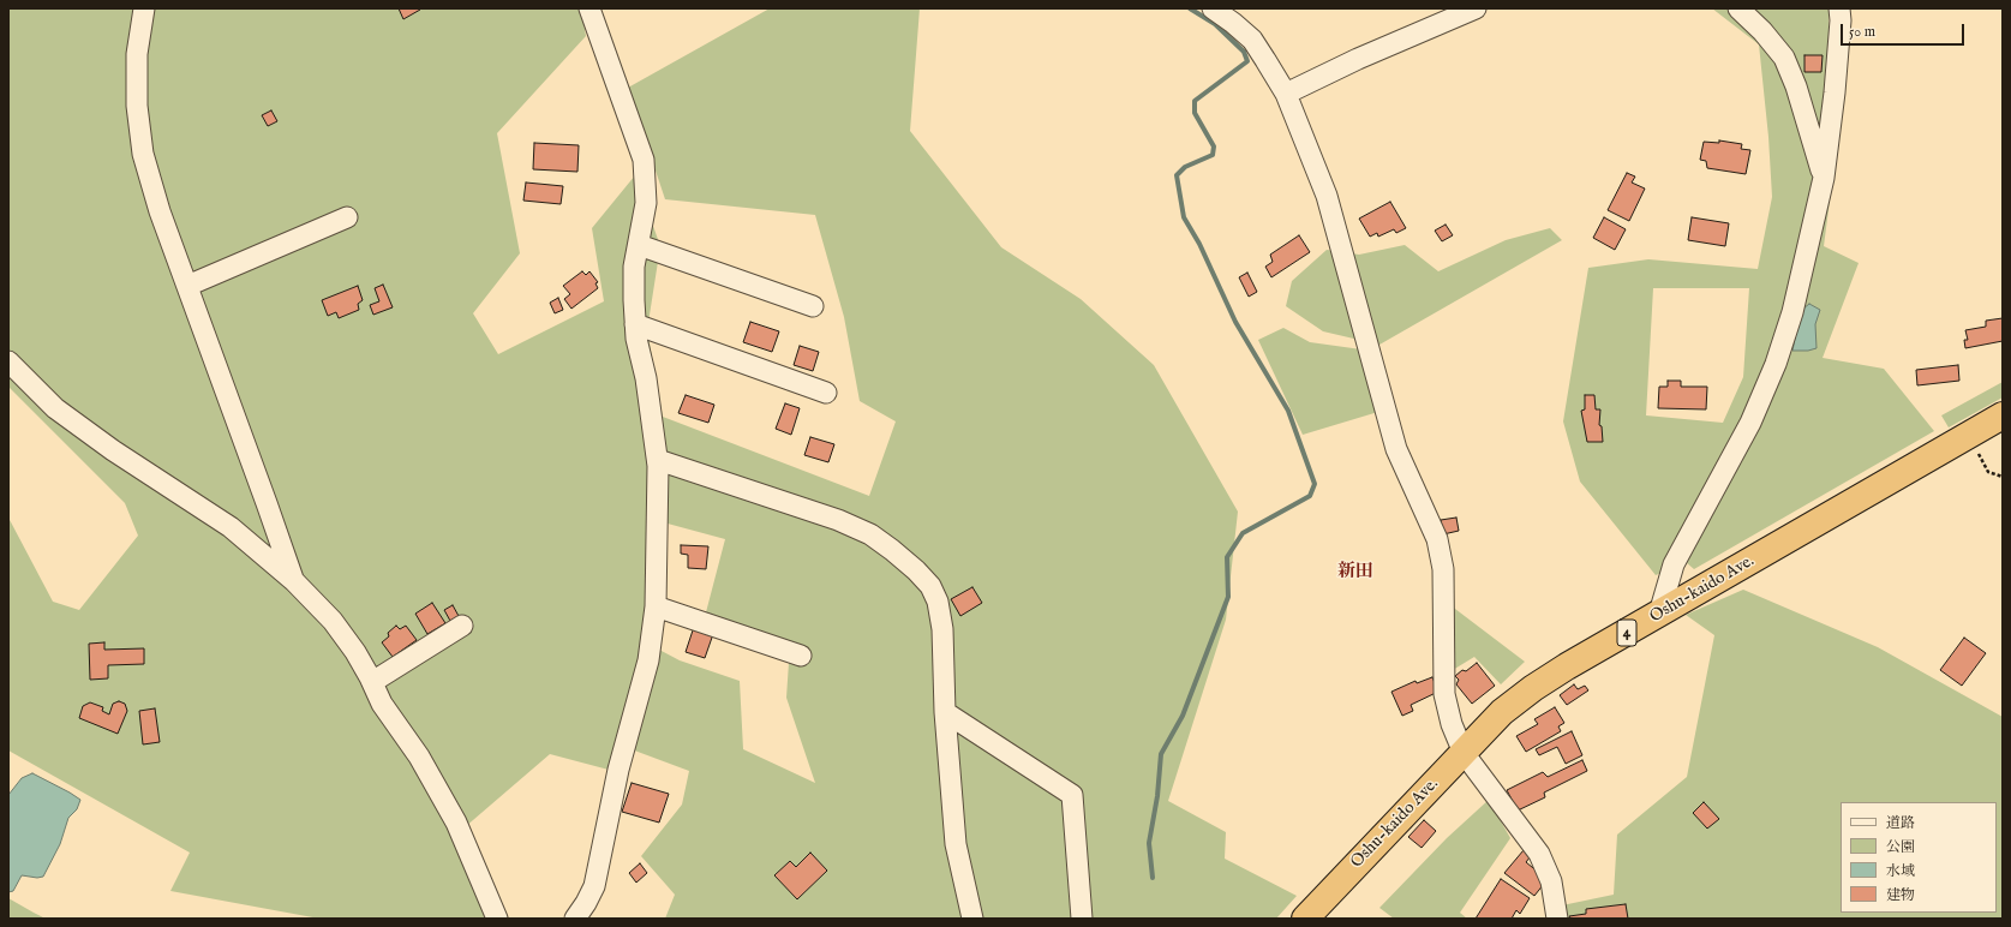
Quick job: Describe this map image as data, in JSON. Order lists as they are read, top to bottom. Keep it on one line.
{"streets":{"highway":["Oshu-kaido Ave.","4"]},"districts":["新田"],"legend":["道路","公園","水域","建物"],"scale_bar":"50 m"}
